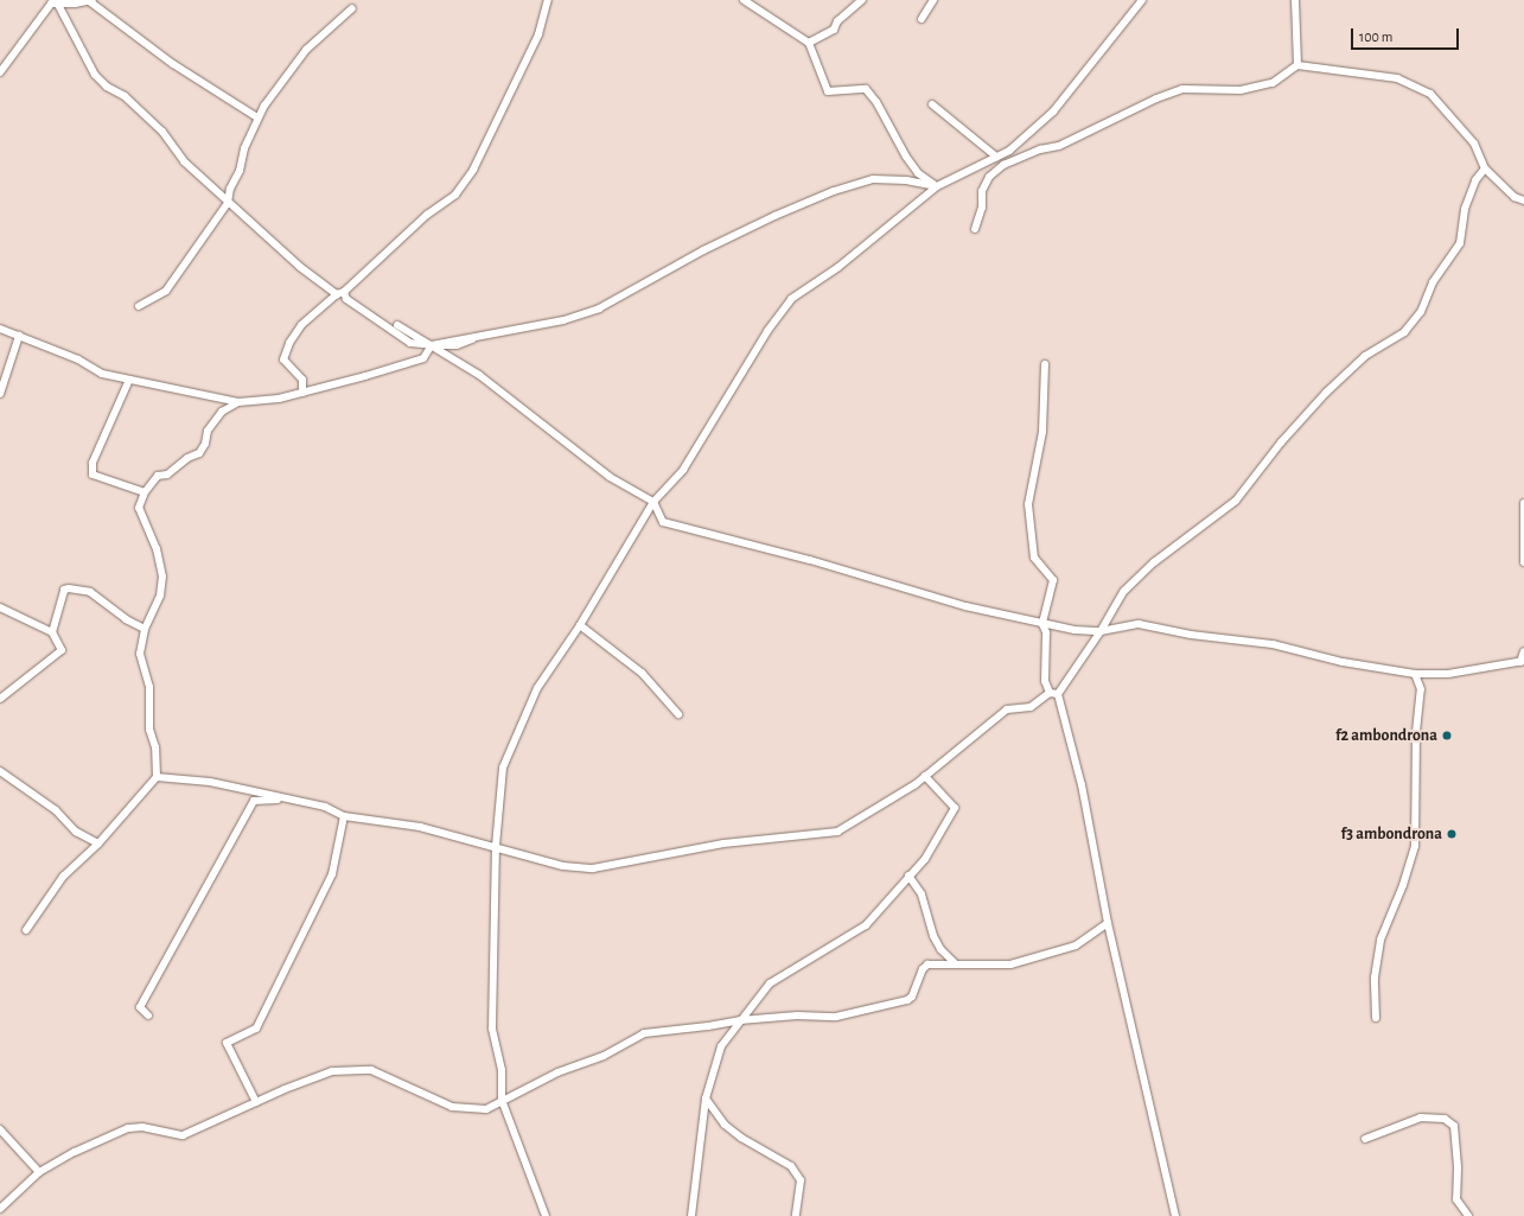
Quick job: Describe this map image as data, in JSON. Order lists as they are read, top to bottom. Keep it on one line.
{"places":["f2 ambondrona","f3 ambondrona"],"scale_bar":"100 m"}
